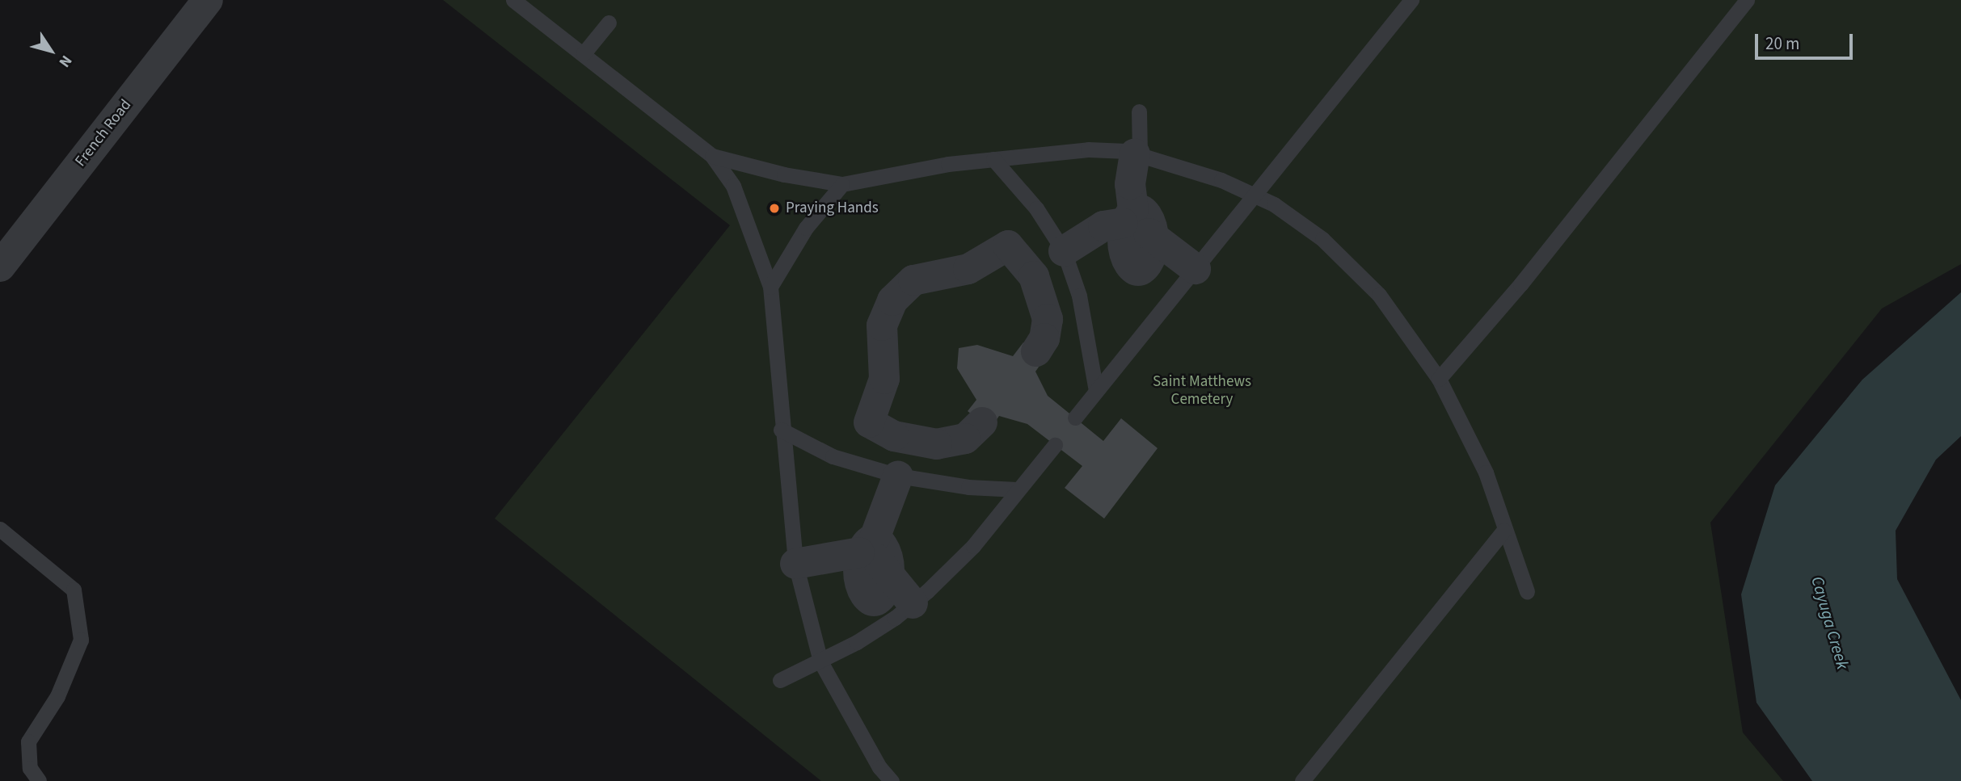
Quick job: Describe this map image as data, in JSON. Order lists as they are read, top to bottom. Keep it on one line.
{"streets":{"street":["French Road"]},"water":["Cayuga Creek"],"parks":["Saint Matthews Cemetery"],"places":["Praying Hands"],"scale_bar":"20 m","north":"bottom right"}
